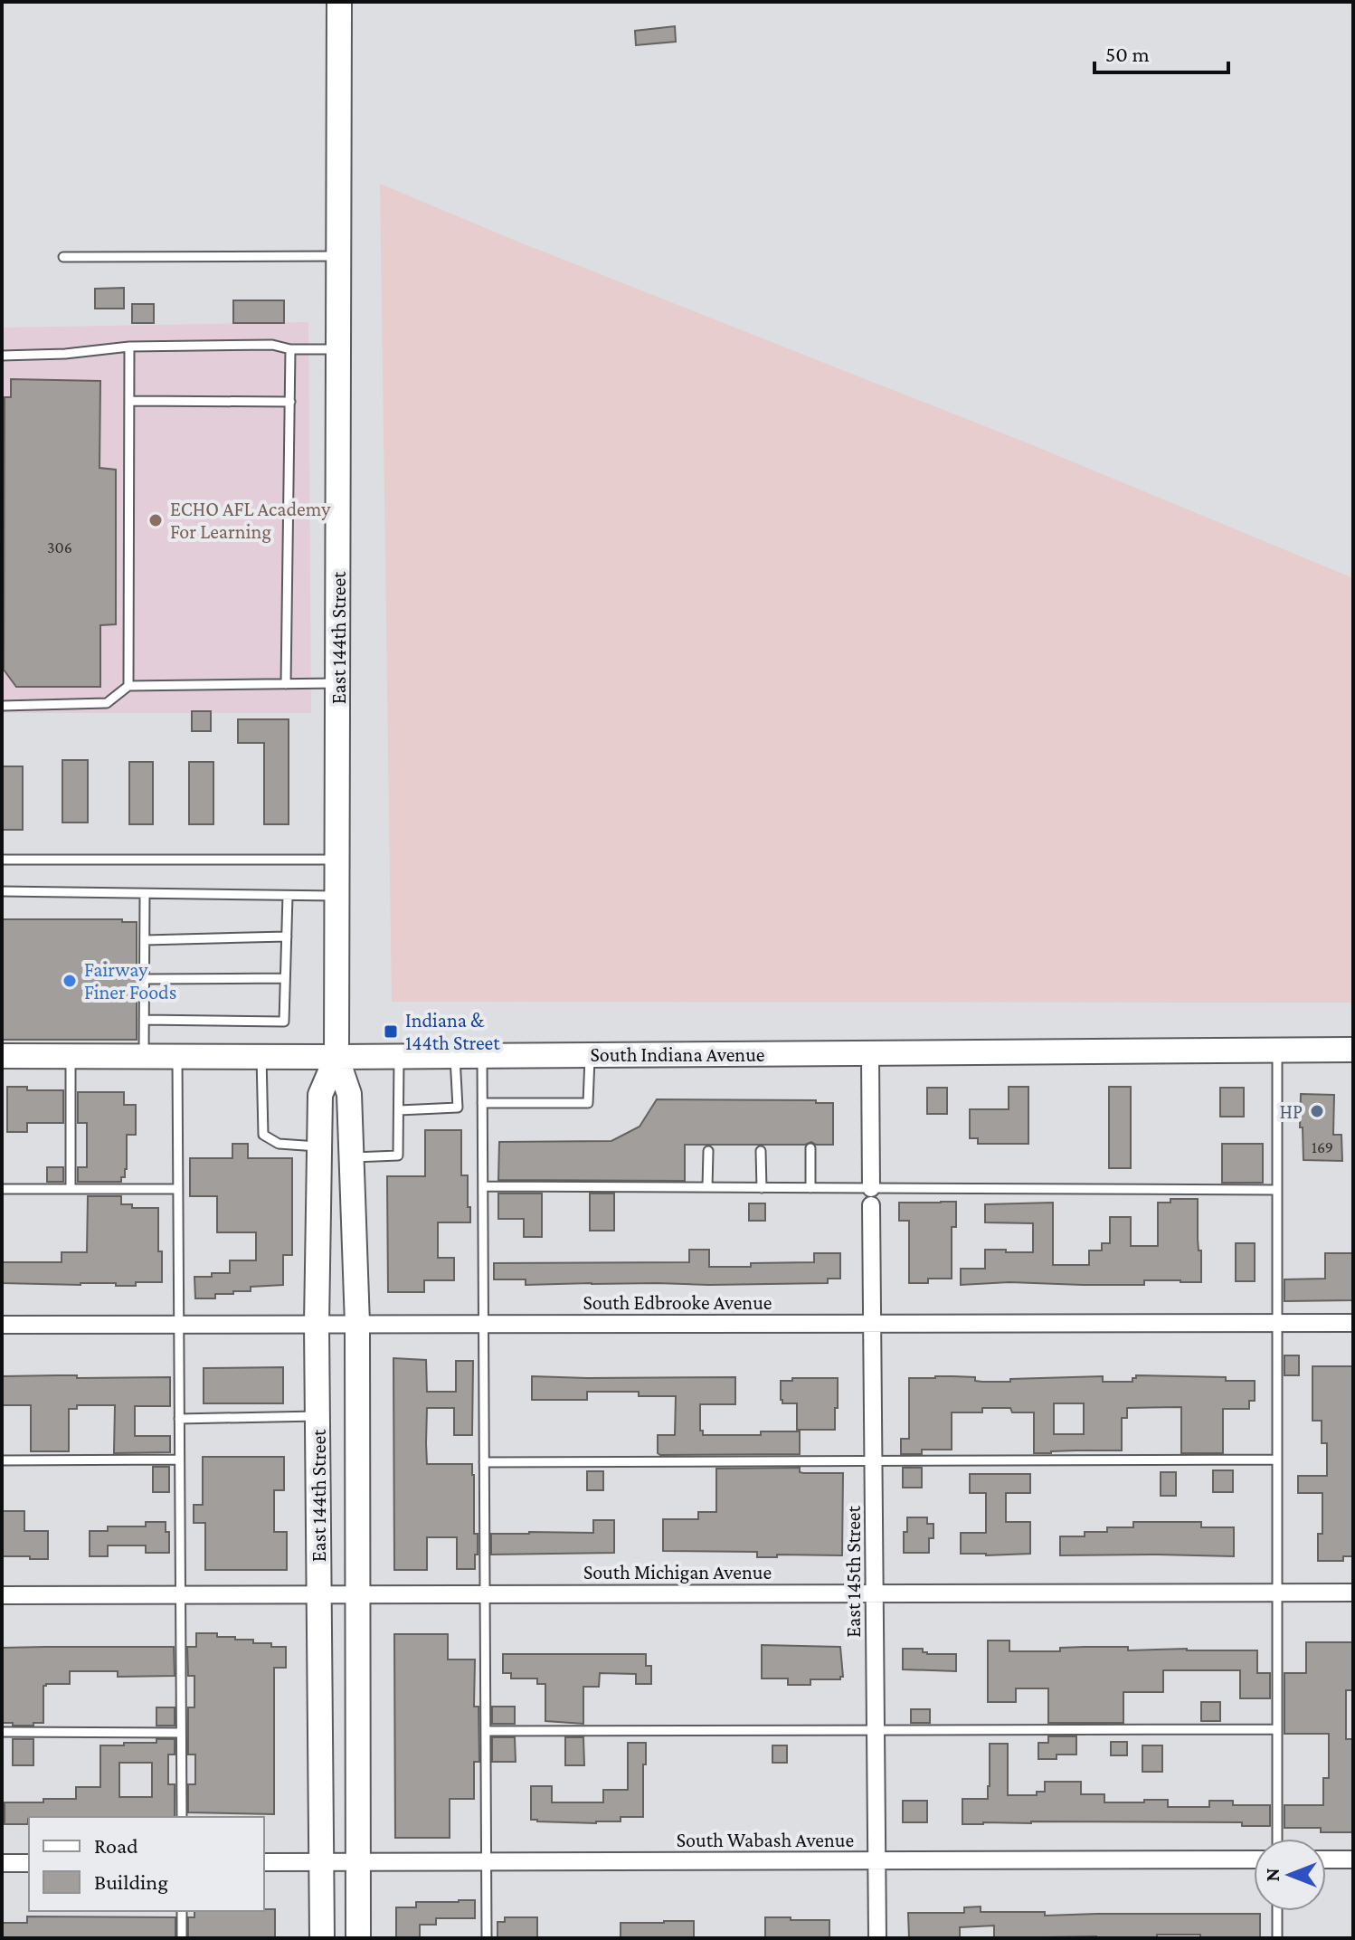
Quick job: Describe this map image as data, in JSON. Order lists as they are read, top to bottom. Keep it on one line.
{"streets":{"street":["East 144th Street","South Indiana Avenue","South Edbrooke Avenue","South Michigan Avenue","East 145th Street","South Wabash Avenue"]},"crossings":[["East 144th Street","South Indiana Avenue"],["East 144th Street","South Edbrooke Avenue"],["East 144th Street","South Michigan Avenue"],["East 144th Street","South Wabash Avenue"],["South Indiana Avenue","East 145th Street"],["South Edbrooke Avenue","East 145th Street"],["South Michigan Avenue","East 145th Street"],["East 145th Street","South Wabash Avenue"]],"places":{"other":["ECHO AFL Academy For Learning","Fairway Finer Foods","HP"],"transit":["Indiana & 144th Street"]},"house_numbers":["306","169"],"legend":["Road","Building"],"scale_bar":"50 m","north":"left"}
